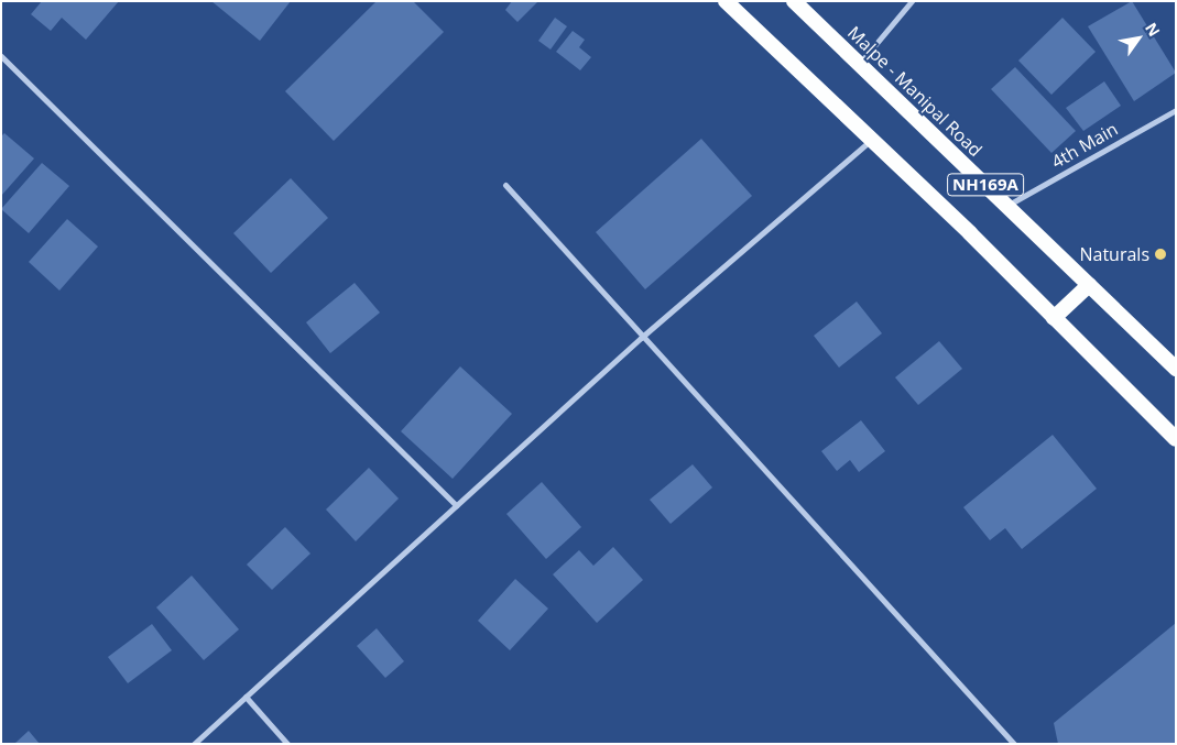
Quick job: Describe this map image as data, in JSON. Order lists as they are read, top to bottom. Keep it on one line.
{"streets":{"highway":["Malpe - Manipal Road","NH169A"],"street":["4th Main"]},"crossings":[["Malpe - Manipal Road","4th Main"]],"places":["Naturals"],"north":"top right"}
